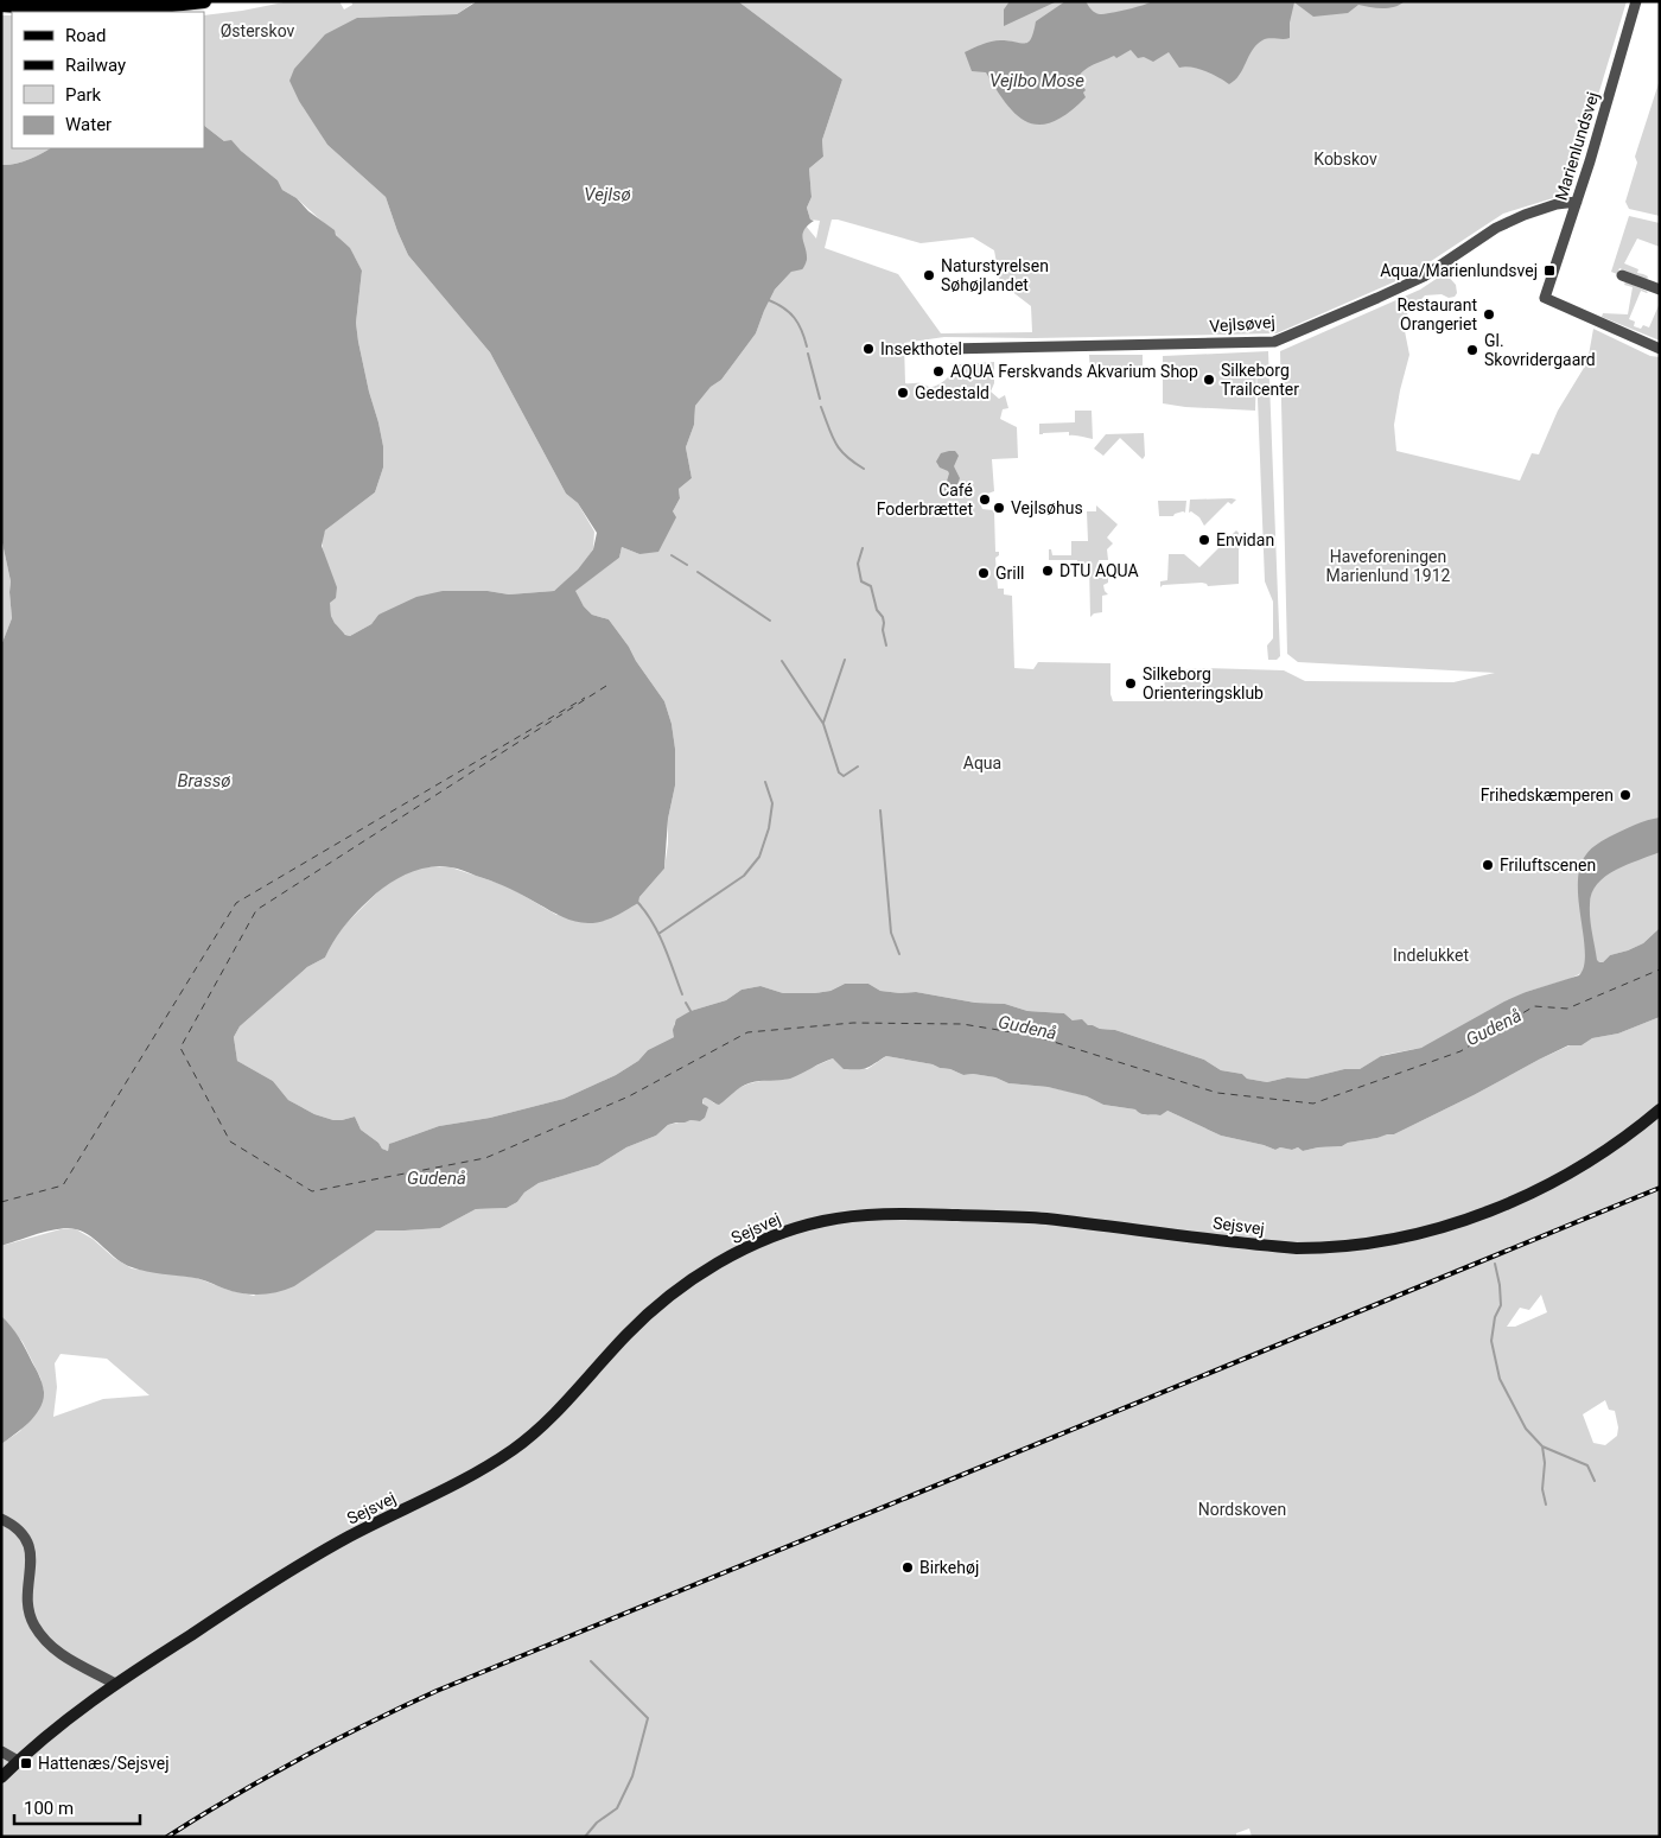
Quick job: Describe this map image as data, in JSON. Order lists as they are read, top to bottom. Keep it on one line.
{"streets":{"street":["Marienlundsvej","Vejlsøvej","Sejsvej"]},"crossings":[["Marienlundsvej","Vejlsøvej"]],"water":["Vejlbo Mose","Vejlsø","Brassø","Gudenå"],"parks":["Østerskov","Kobskov","Haveforeningen Marienlund 1912","Aqua","Indelukket","Nordskoven"],"places":{"transit":["Aqua/Marienlundsvej","Hattenæs/Sejsvej"],"other":["Naturstyrelsen Søhøjlandet","Restaurant Orangeriet","Insekthotel","Gl. Skovridergaard","AQUA Ferskvands Akvarium Shop","Silkeborg Trailcenter","Gedestald","Café Foderbrættet","Vejlsøhus","Envidan","DTU AQUA","Grill","Silkeborg Orienteringsklub","Frihedskæmperen","Friluftscenen","Birkehøj"]},"legend":["Road","Railway","Park","Water"],"scale_bar":"100 m"}
